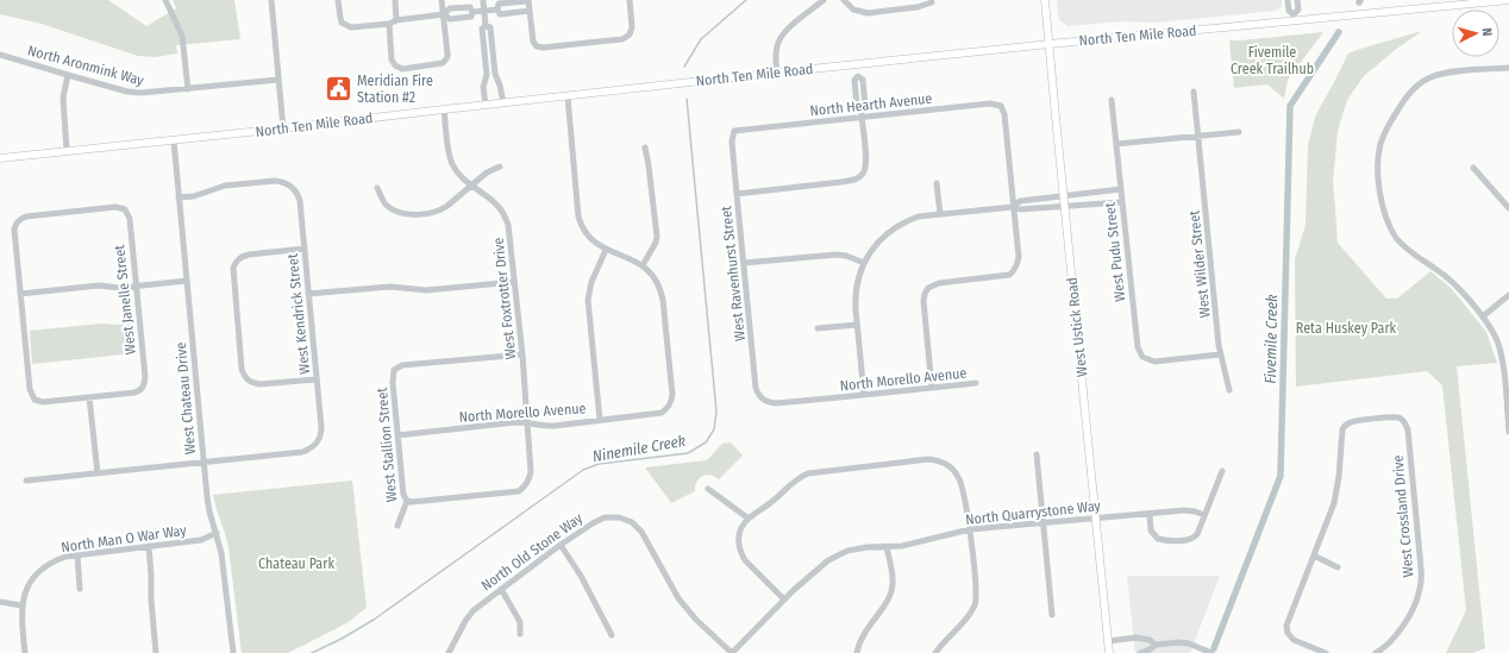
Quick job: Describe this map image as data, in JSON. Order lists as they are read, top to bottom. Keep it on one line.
{"streets":{"main road":["North Ten Mile Road","West Ustick Road"],"street":["North Aronmink Way","North Hearth Avenue","West Pudu Street","West Wilder Street","West Ravenhurst Street","West Foxtrotter Drive","West Janelle Street","West Kendrick Street","North Morello Avenue","West Chateau Drive","West Stallion Street","North Quarrystone Way","West Crossland Drive","North Man O War Way","North Old Stone Way"]},"crossings":[["North Ten Mile Road","West Foxtrotter Drive"],["North Ten Mile Road","West Ustick Road"],["North Ten Mile Road","West Chateau Drive"],["North Hearth Avenue","West Ravenhurst Street"],["West Pudu Street","West Wilder Street"],["West Ravenhurst Street","North Morello Avenue"],["West Foxtrotter Drive","North Morello Avenue"],["West Foxtrotter Drive","West Stallion Street"],["West Kendrick Street","West Chateau Drive"],["West Ustick Road","North Quarrystone Way"],["North Morello Avenue","West Stallion Street"],["West Chateau Drive","North Man O War Way"],["North Quarrystone Way","North Old Stone Way"]],"water":["Fivemile Creek","Ninemile Creek"],"parks":["Fivemile Creek Trailhub","Reta Huskey Park","Chateau Park"],"places":{"public building":["Meridian Fire Station #2"]},"north":"right"}
